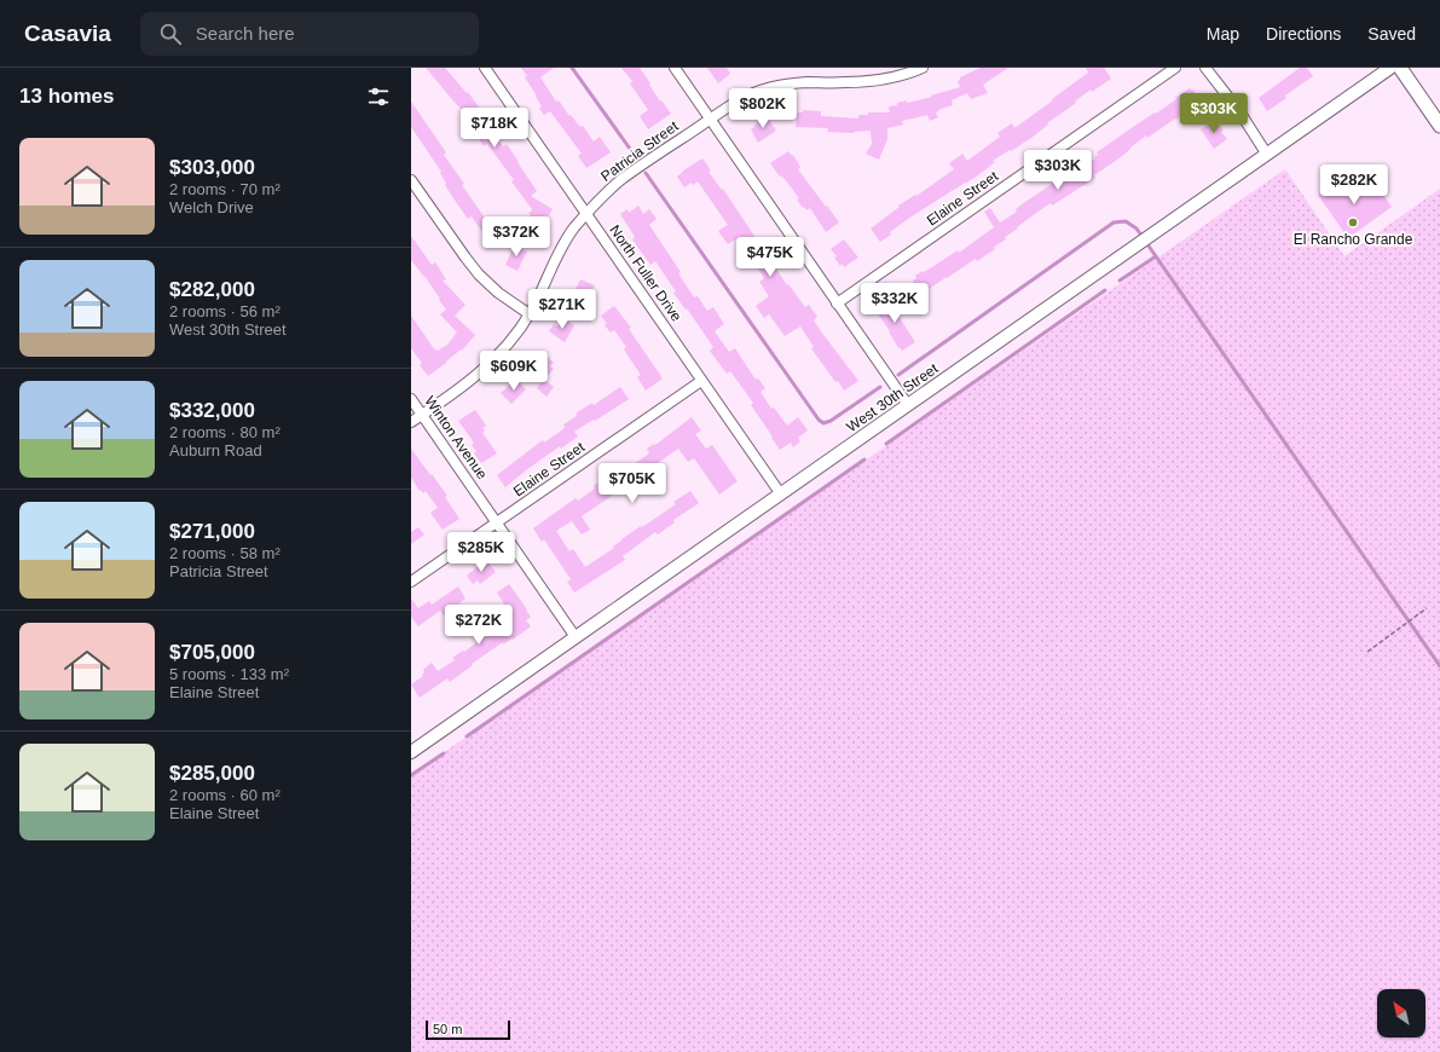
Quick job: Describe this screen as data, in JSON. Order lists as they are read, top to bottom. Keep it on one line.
{"streets":{"street":["Patricia Street","Elaine Street","North Fuller Drive","West 30th Street","Winton Avenue"]},"crossings":[["Patricia Street","North Fuller Drive"],["Patricia Street","Winton Avenue"],["Elaine Street","North Fuller Drive"],["Elaine Street","Winton Avenue"],["North Fuller Drive","West 30th Street"],["West 30th Street","Winton Avenue"]],"places":["El Rancho Grande"],"scale_bar":"50 m","north":"top left","page":{"header":"Casavia","search":"Search here","nav":["Map","Directions","Saved"],"heading":"13 homes","price":["$802K","$303K","$718K","$303K","$282K","$372K","$475K","$332K","$271K","$609K","$705K","$285K","$272K"],"list":[{"name":"$303,000","note":"2 rooms · 70 m² · Welch Drive"},{"name":"$282,000","note":"2 rooms · 56 m² · West 30th Street"},{"name":"$332,000","note":"2 rooms · 80 m² · Auburn Road"},{"name":"$271,000","note":"2 rooms · 58 m² · Patricia Street"},{"name":"$705,000","note":"5 rooms · 133 m² · Elaine Street"},{"name":"$285,000","note":"2 rooms · 60 m² · Elaine Street"}],"scale":"50 m"}}
